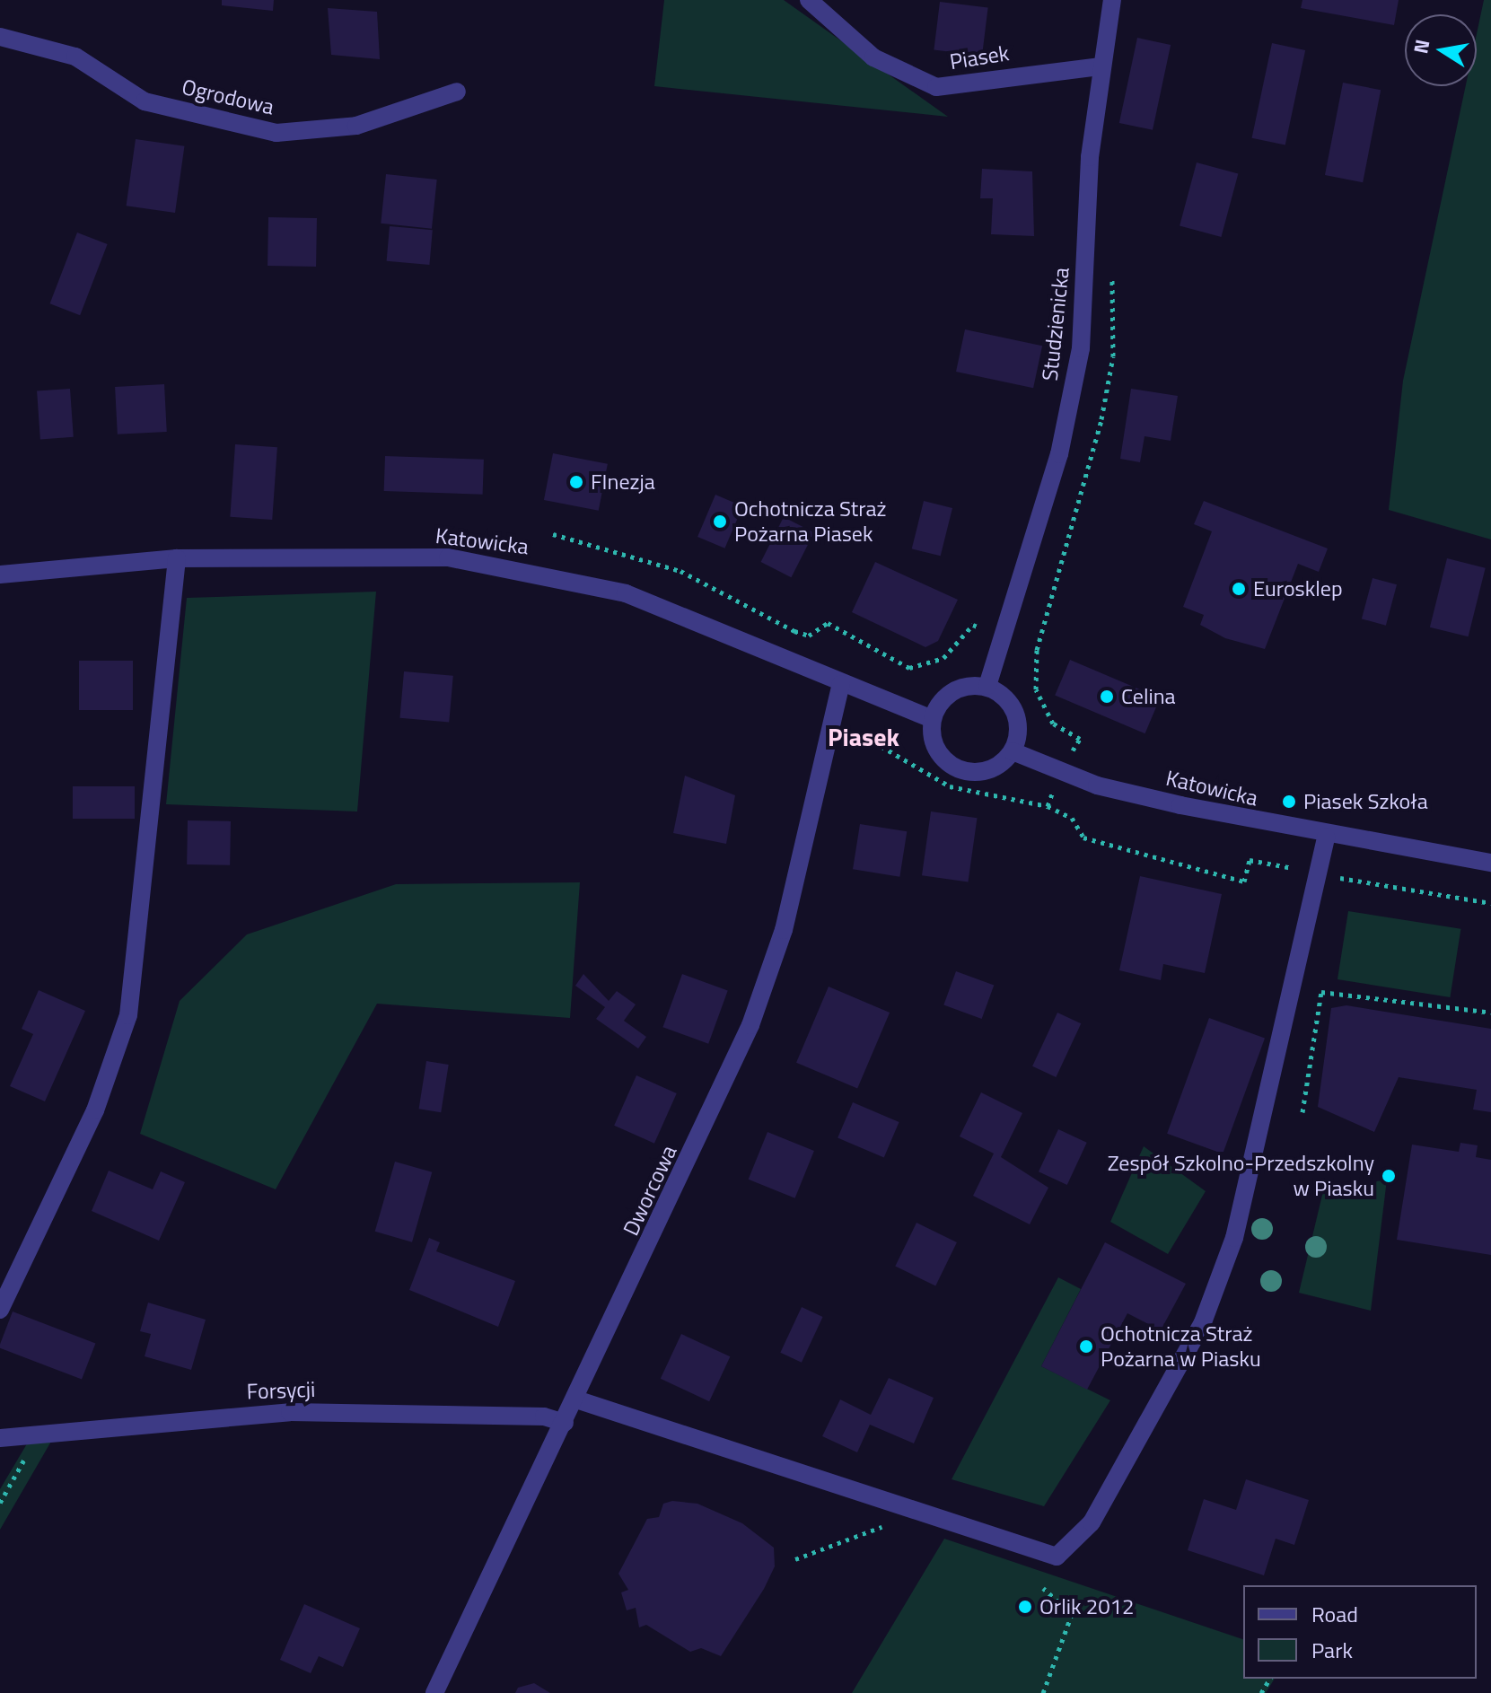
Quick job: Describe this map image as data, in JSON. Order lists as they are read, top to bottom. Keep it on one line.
{"streets":{"street":["Piasek","Ogrodowa","Studzienicka","Katowicka","Dworcowa","Forsycji"]},"crossings":[["Piasek","Studzienicka"],["Studzienicka","Katowicka"],["Katowicka","Dworcowa"],["Dworcowa","Forsycji"]],"districts":["Piasek"],"places":["FInezja","Ochotnicza Straż Pożarna Piasek","Eurosklep","Celina","Piasek Szkoła","Zespół Szkolno-Przedszkolny w Piasku","Ochotnicza Straż Pożarna w Piasku","Orlik 2012"],"legend":["Road","Park"],"north":"left"}
